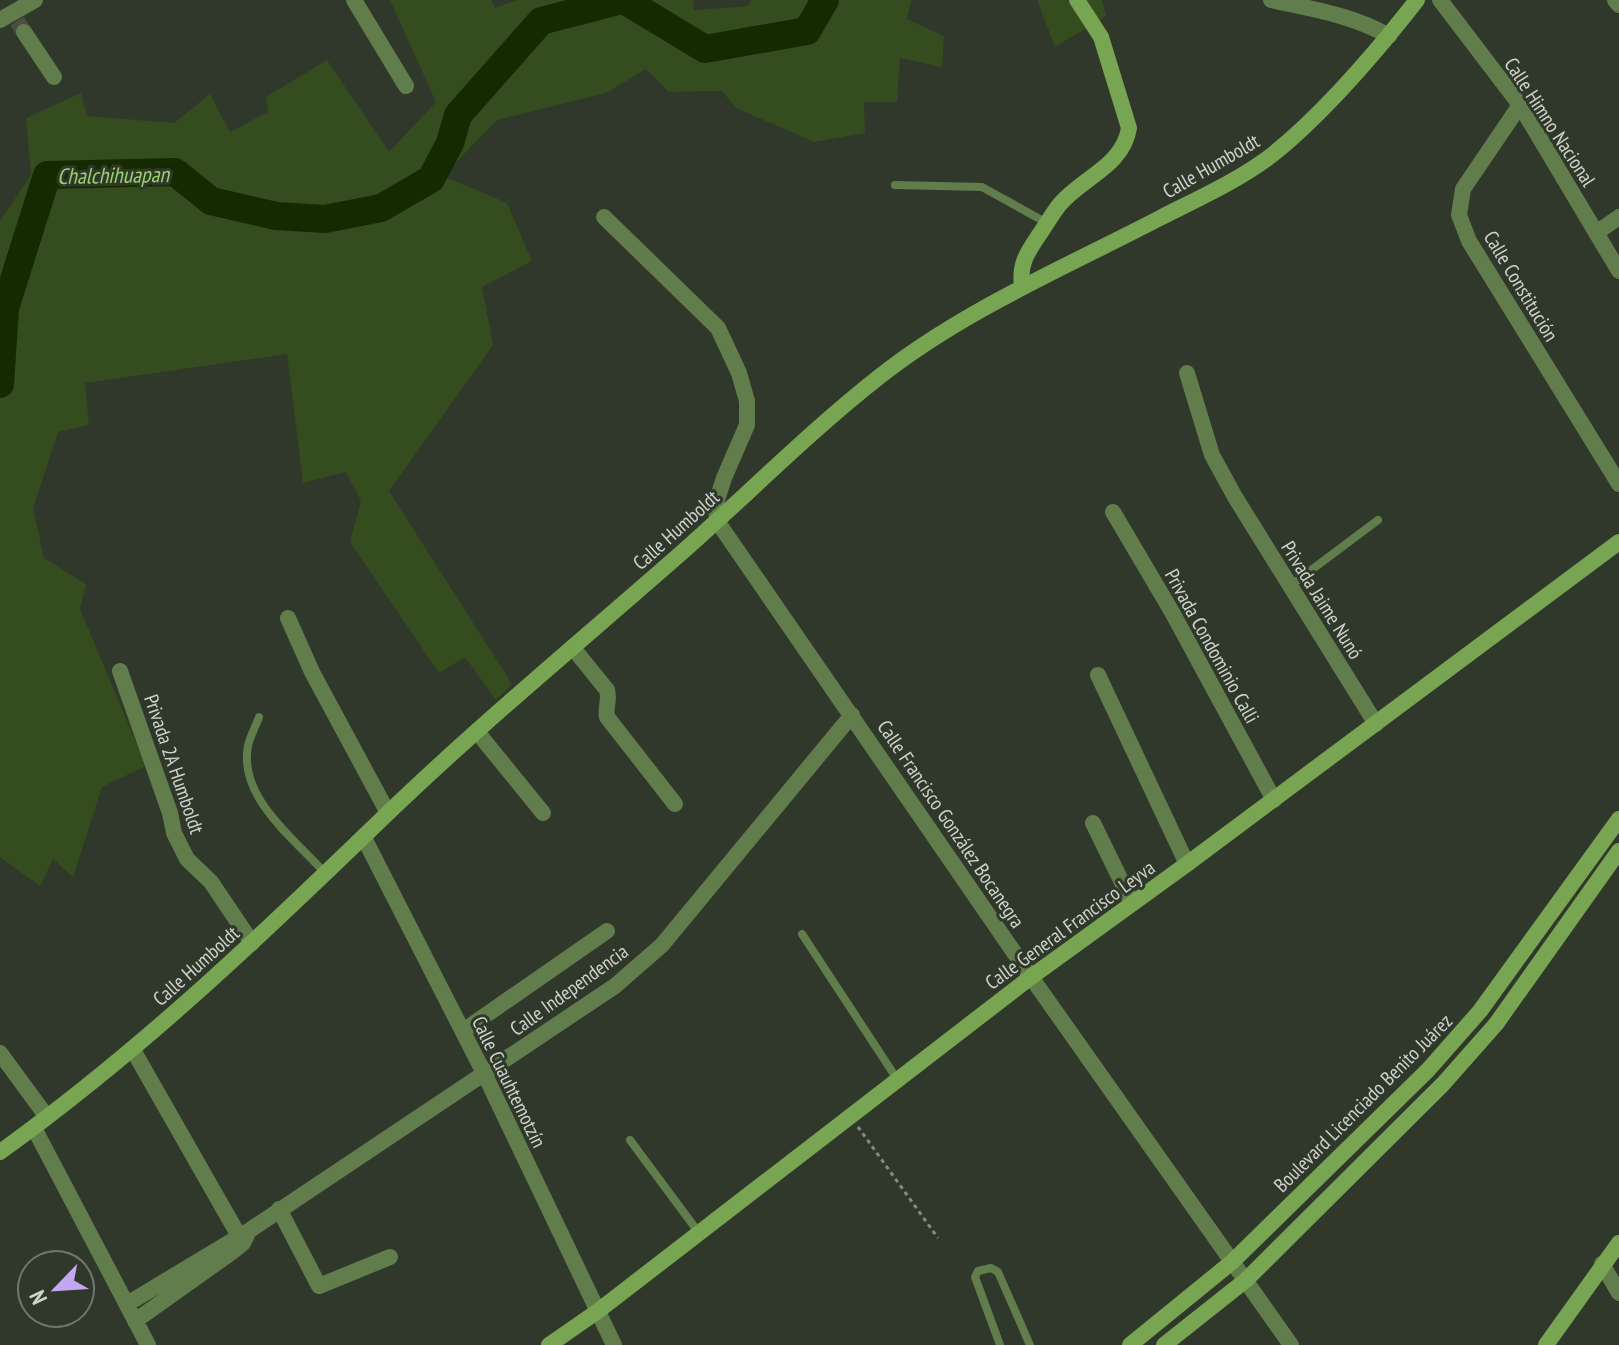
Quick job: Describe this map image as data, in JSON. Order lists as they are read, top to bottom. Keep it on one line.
{"streets":{"street":["Calle Himno Nacional","Calle Humboldt","Calle Constitución","Privada Jaime Nunó","Privada Condominio Calli","Privada 2A Humboldt","Calle Francisco González Bocanegra","Calle General Francisco Leyva","Calle Independencia","Calle Cuauhtemotzín","Boulevard Licenciado Benito Juárez"]},"crossings":[["Calle Himno Nacional","Calle Constitución"],["Calle Humboldt","Privada 2A Humboldt"],["Calle Humboldt","Calle Francisco González Bocanegra"],["Calle Humboldt","Calle Cuauhtemotzín"],["Privada Jaime Nunó","Calle General Francisco Leyva"],["Privada Condominio Calli","Calle General Francisco Leyva"],["Calle Francisco González Bocanegra","Calle General Francisco Leyva"],["Calle Francisco González Bocanegra","Calle Independencia"],["Calle Francisco González Bocanegra","Boulevard Licenciado Benito Juárez"],["Calle General Francisco Leyva","Calle Cuauhtemotzín"],["Calle Independencia","Calle Cuauhtemotzín"]],"water":["Chalchihuapan"],"north":"bottom left"}
